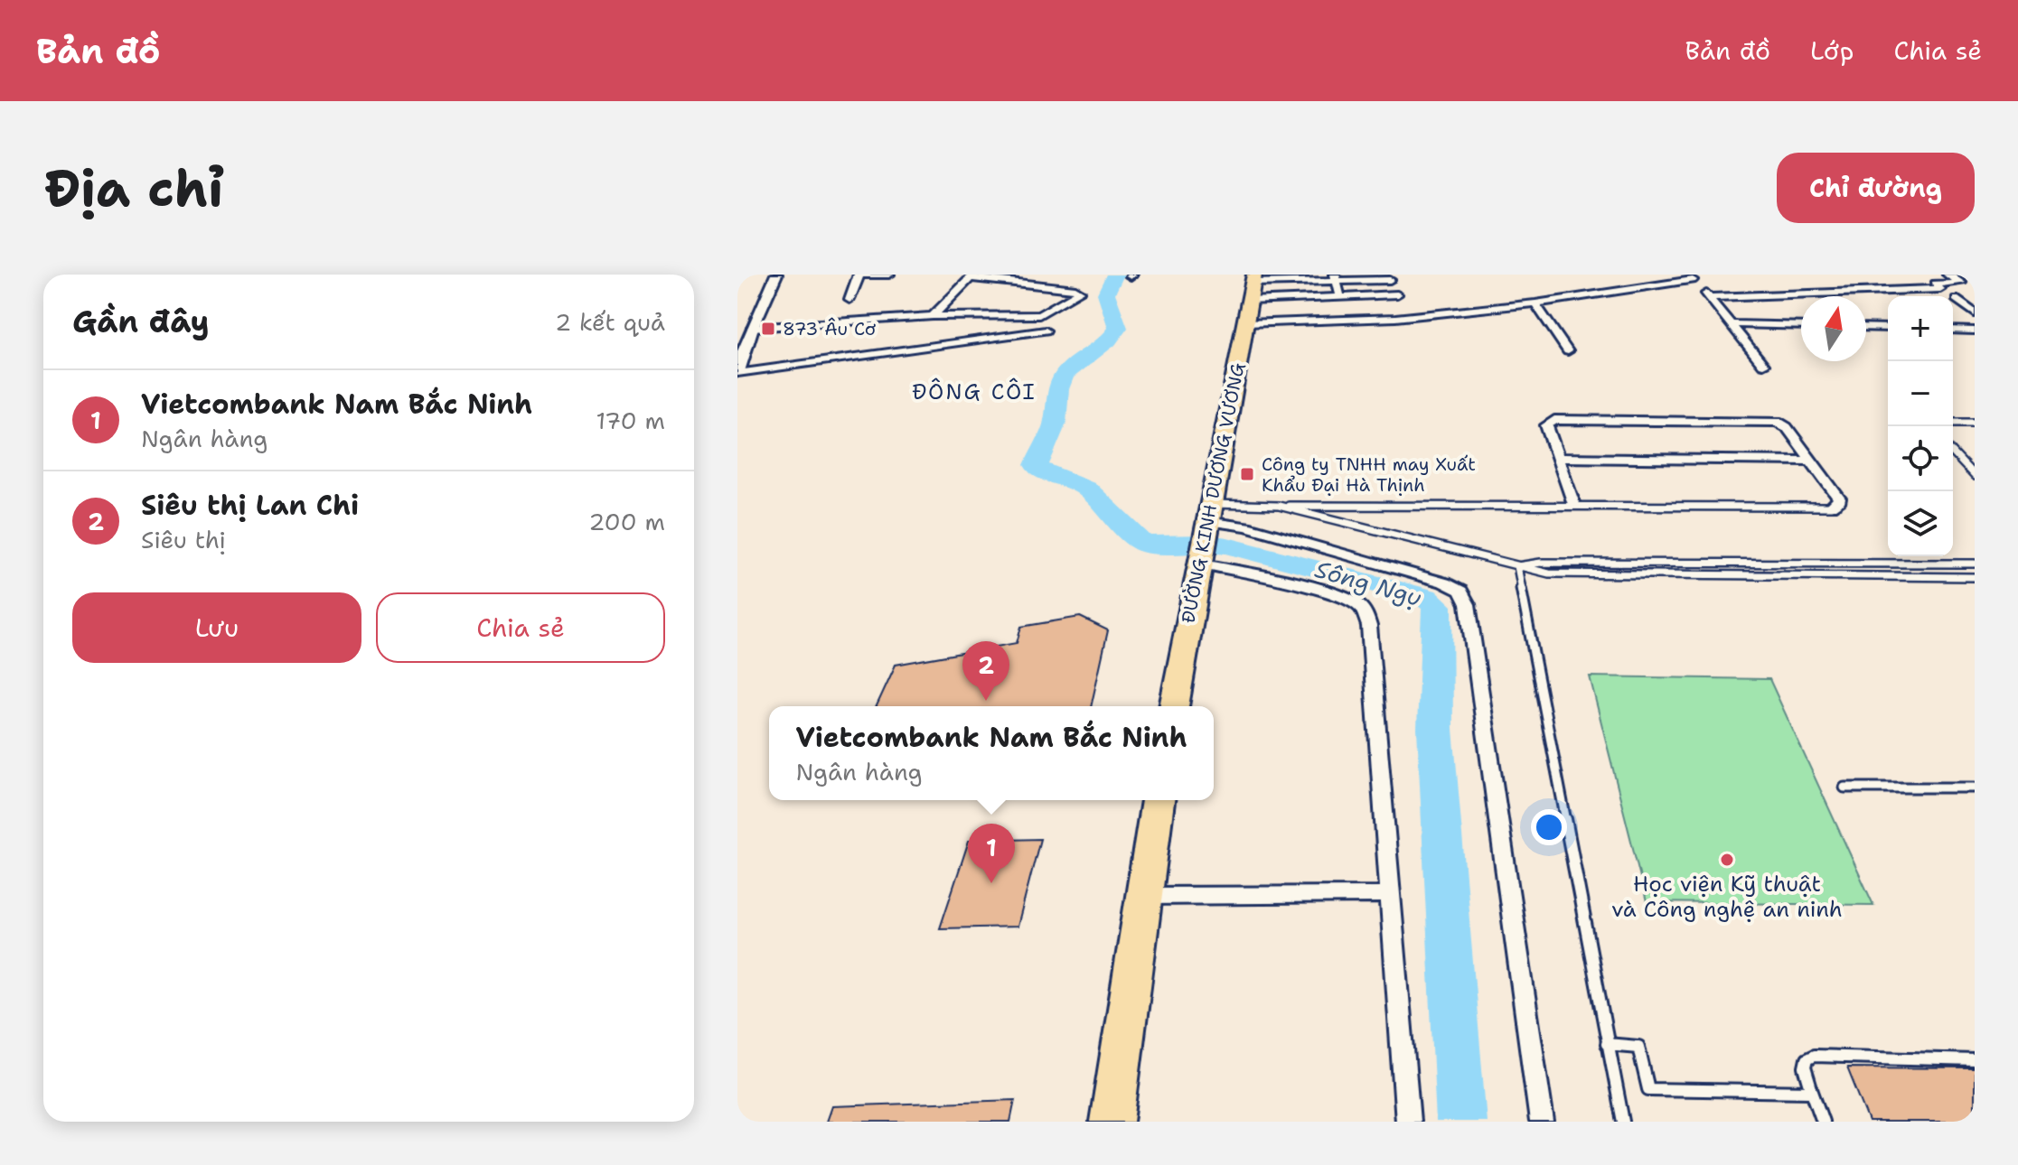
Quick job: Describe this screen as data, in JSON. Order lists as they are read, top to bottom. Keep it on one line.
{"streets":{"highway":["ĐƯỜNG KINH DƯƠNG VƯƠNG"]},"districts":["ĐÔNG CÔI"],"water":["Sông Ngụ"],"places":{"transit":["873 Âu Cơ","Công ty TNHH may Xuất Khẩu Đại Hà Thịnh"],"other":["Học viện Kỹ thuật và Công nghệ an ninh"]},"north":"top","page":{"header":"Bản đồ","nav":["Bản đồ","Lớp","Chia sẻ"],"buttons":["Chỉ đường",["Lưu","Chia sẻ"]],"title":"Địa chỉ","heading":["Gần đây","2 kết quả"],"map_buttons":["+","−"],"list":[{"mark":"1","name":"Vietcombank Nam Bắc Ninh","note":"Ngân hàng","value":"170 m"},{"mark":"2","name":"Siêu thị Lan Chi","note":"Siêu thị","value":"200 m"}],"pins":["2","1"],"popup":["Vietcombank Nam Bắc Ninh","Ngân hàng"]}}
